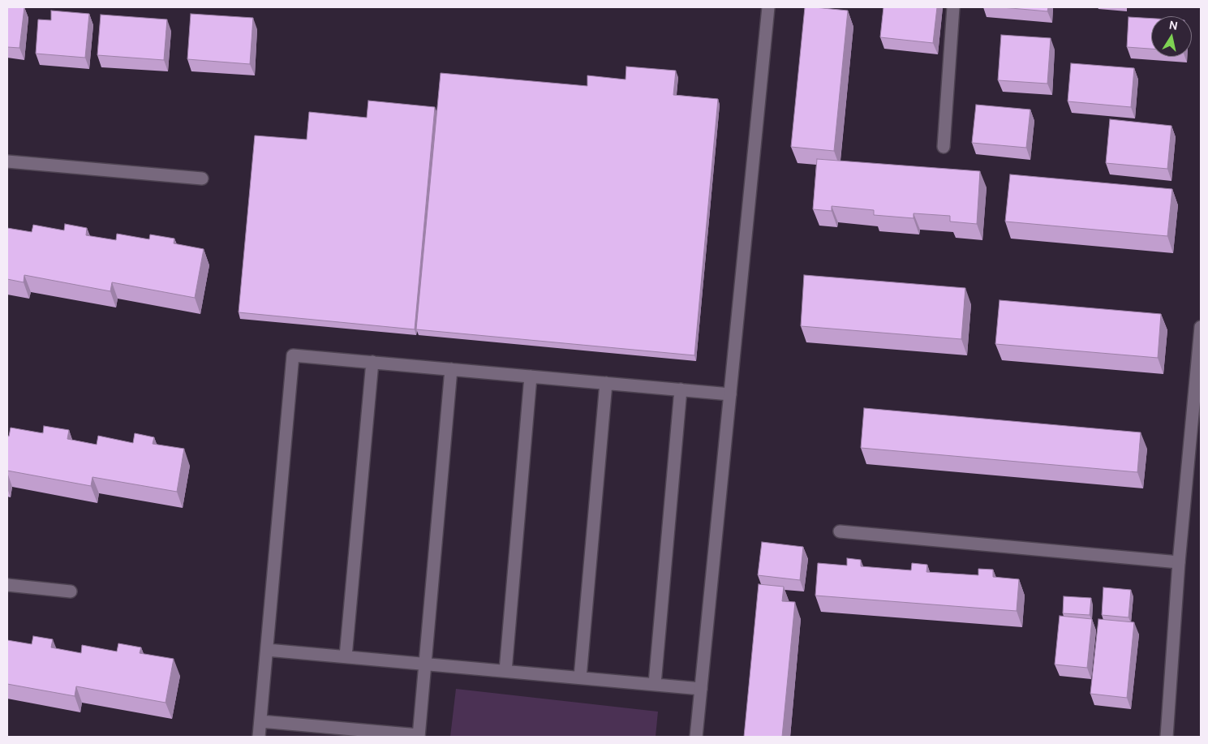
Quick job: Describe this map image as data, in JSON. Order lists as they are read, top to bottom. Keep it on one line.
{"north":"top"}
